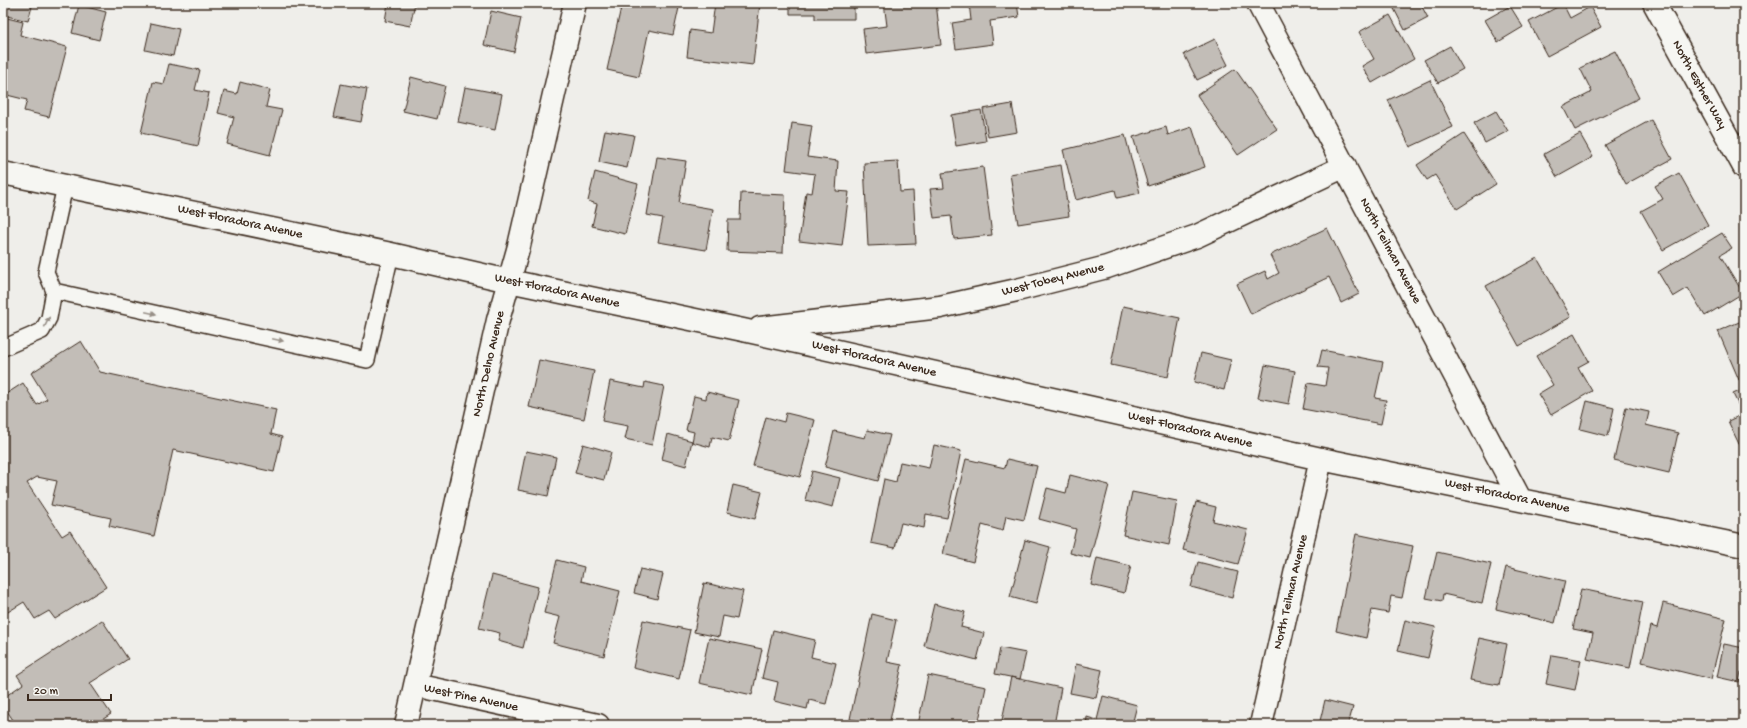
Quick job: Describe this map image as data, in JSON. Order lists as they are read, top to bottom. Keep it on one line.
{"streets":{"street":["North Esther Way","West Floradora Avenue","North Teilman Avenue","West Tobey Avenue","North Delno Avenue","West Pine Avenue"]},"crossings":[["West Floradora Avenue","North Teilman Avenue"],["West Floradora Avenue","West Tobey Avenue"],["West Floradora Avenue","North Delno Avenue"],["North Teilman Avenue","West Tobey Avenue"],["North Delno Avenue","West Pine Avenue"]],"scale_bar":"20 m"}
